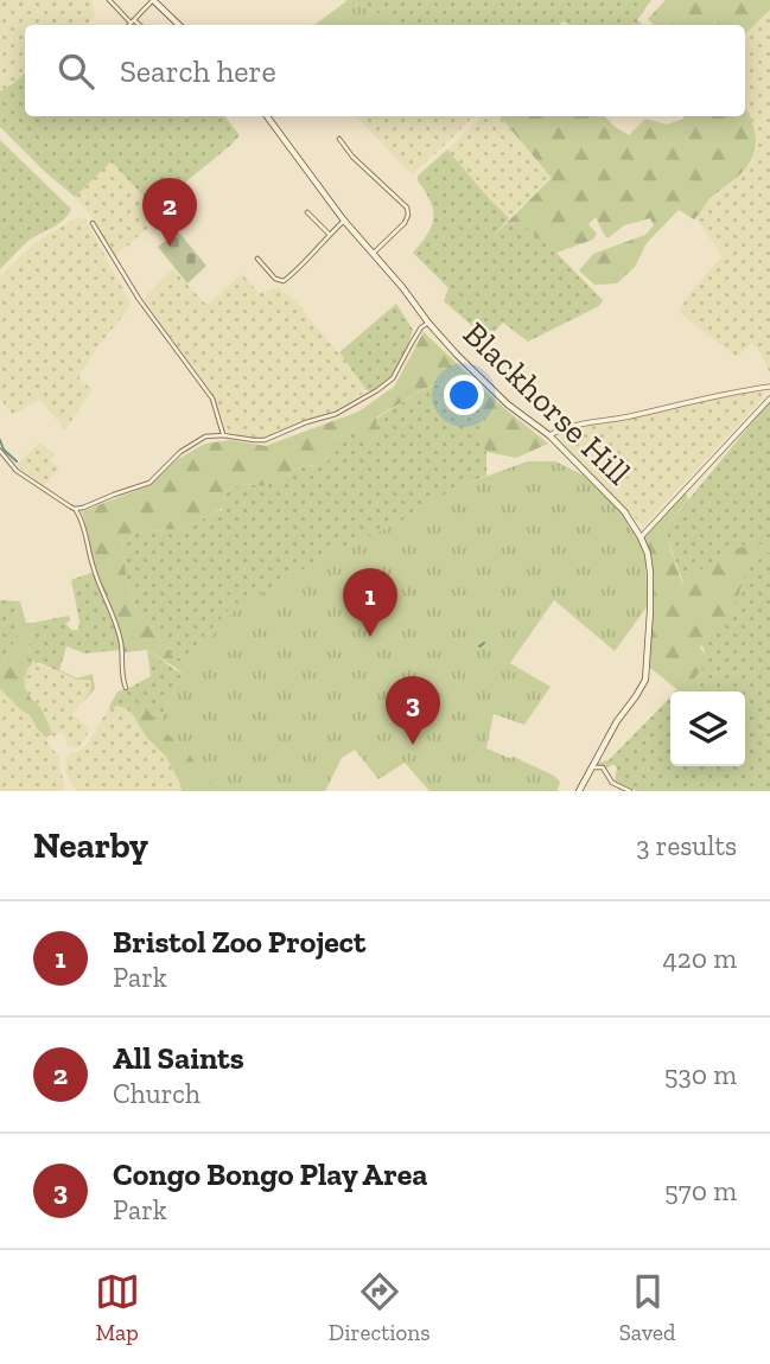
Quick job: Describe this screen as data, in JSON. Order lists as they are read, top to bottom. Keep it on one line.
{"streets":{"main road":["Blackhorse Hill"]},"page":{"search":"Search here","pins":["2","1","3"],"heading":["Nearby","3 results"],"list":[{"mark":"1","name":"Bristol Zoo Project","note":"Park","value":"420 m"},{"mark":"2","name":"All Saints","note":"Church","value":"530 m"},{"mark":"3","name":"Congo Bongo Play Area","note":"Park","value":"570 m"}],"nav":["Map","Directions","Saved"]}}
